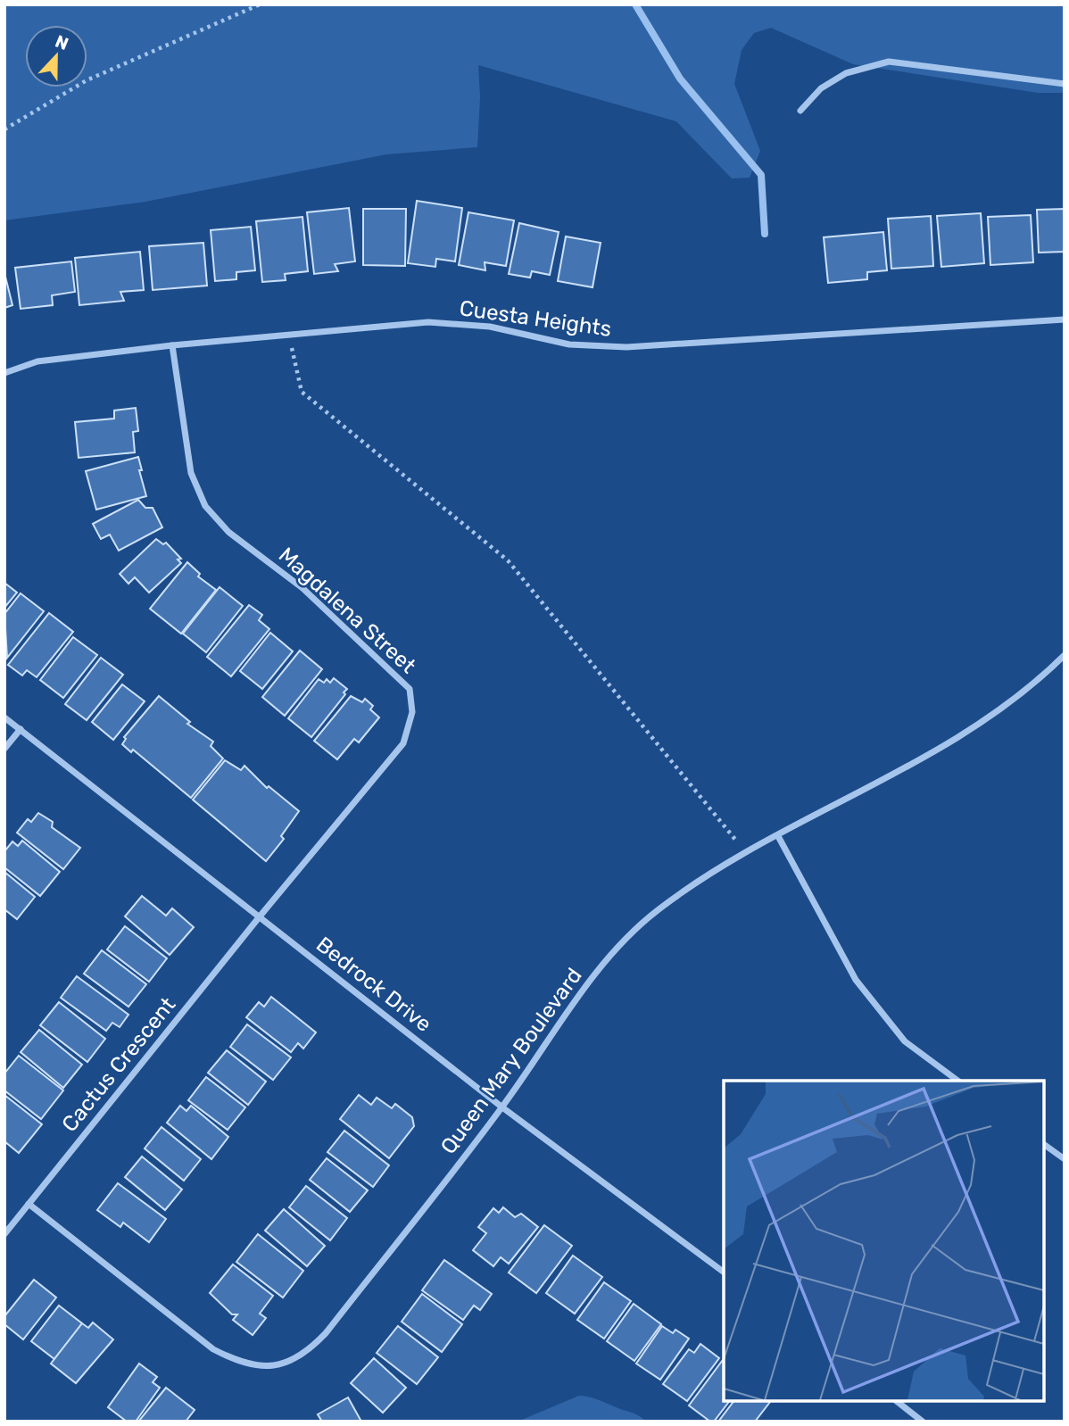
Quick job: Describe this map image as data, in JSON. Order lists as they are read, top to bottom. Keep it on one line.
{"streets":{"street":["Cuesta Heights","Magdalena Street","Bedrock Drive","Queen Mary Boulevard","Cactus Crescent"]},"crossings":[["Cuesta Heights","Magdalena Street"],["Magdalena Street","Bedrock Drive"],["Magdalena Street","Cactus Crescent"],["Bedrock Drive","Queen Mary Boulevard"],["Bedrock Drive","Cactus Crescent"],["Queen Mary Boulevard","Cactus Crescent"]],"north":"top"}
